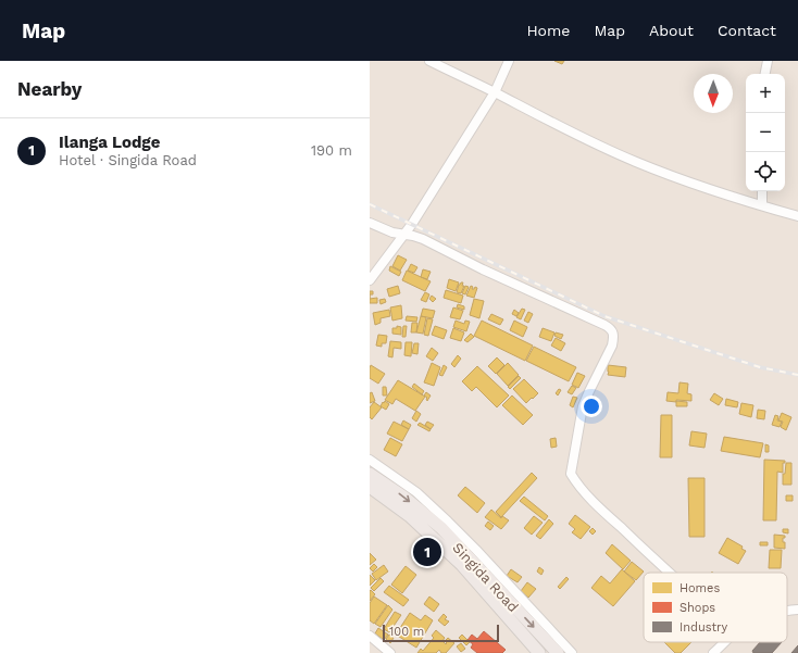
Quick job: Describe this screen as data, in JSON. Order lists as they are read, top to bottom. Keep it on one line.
{"streets":{"highway":["Singida Road"]},"legend":["Homes","Shops","Industry"],"scale_bar":"100 m","north":"bottom","page":{"header":"Map","nav":["Home","Map","About","Contact"],"heading":"Nearby","map_buttons":["+","−"],"list":[{"mark":"1","name":"Ilanga Lodge","note":"Hotel · Singida Road","value":"190 m"}],"pins":"1","scale":"100 m"}}
